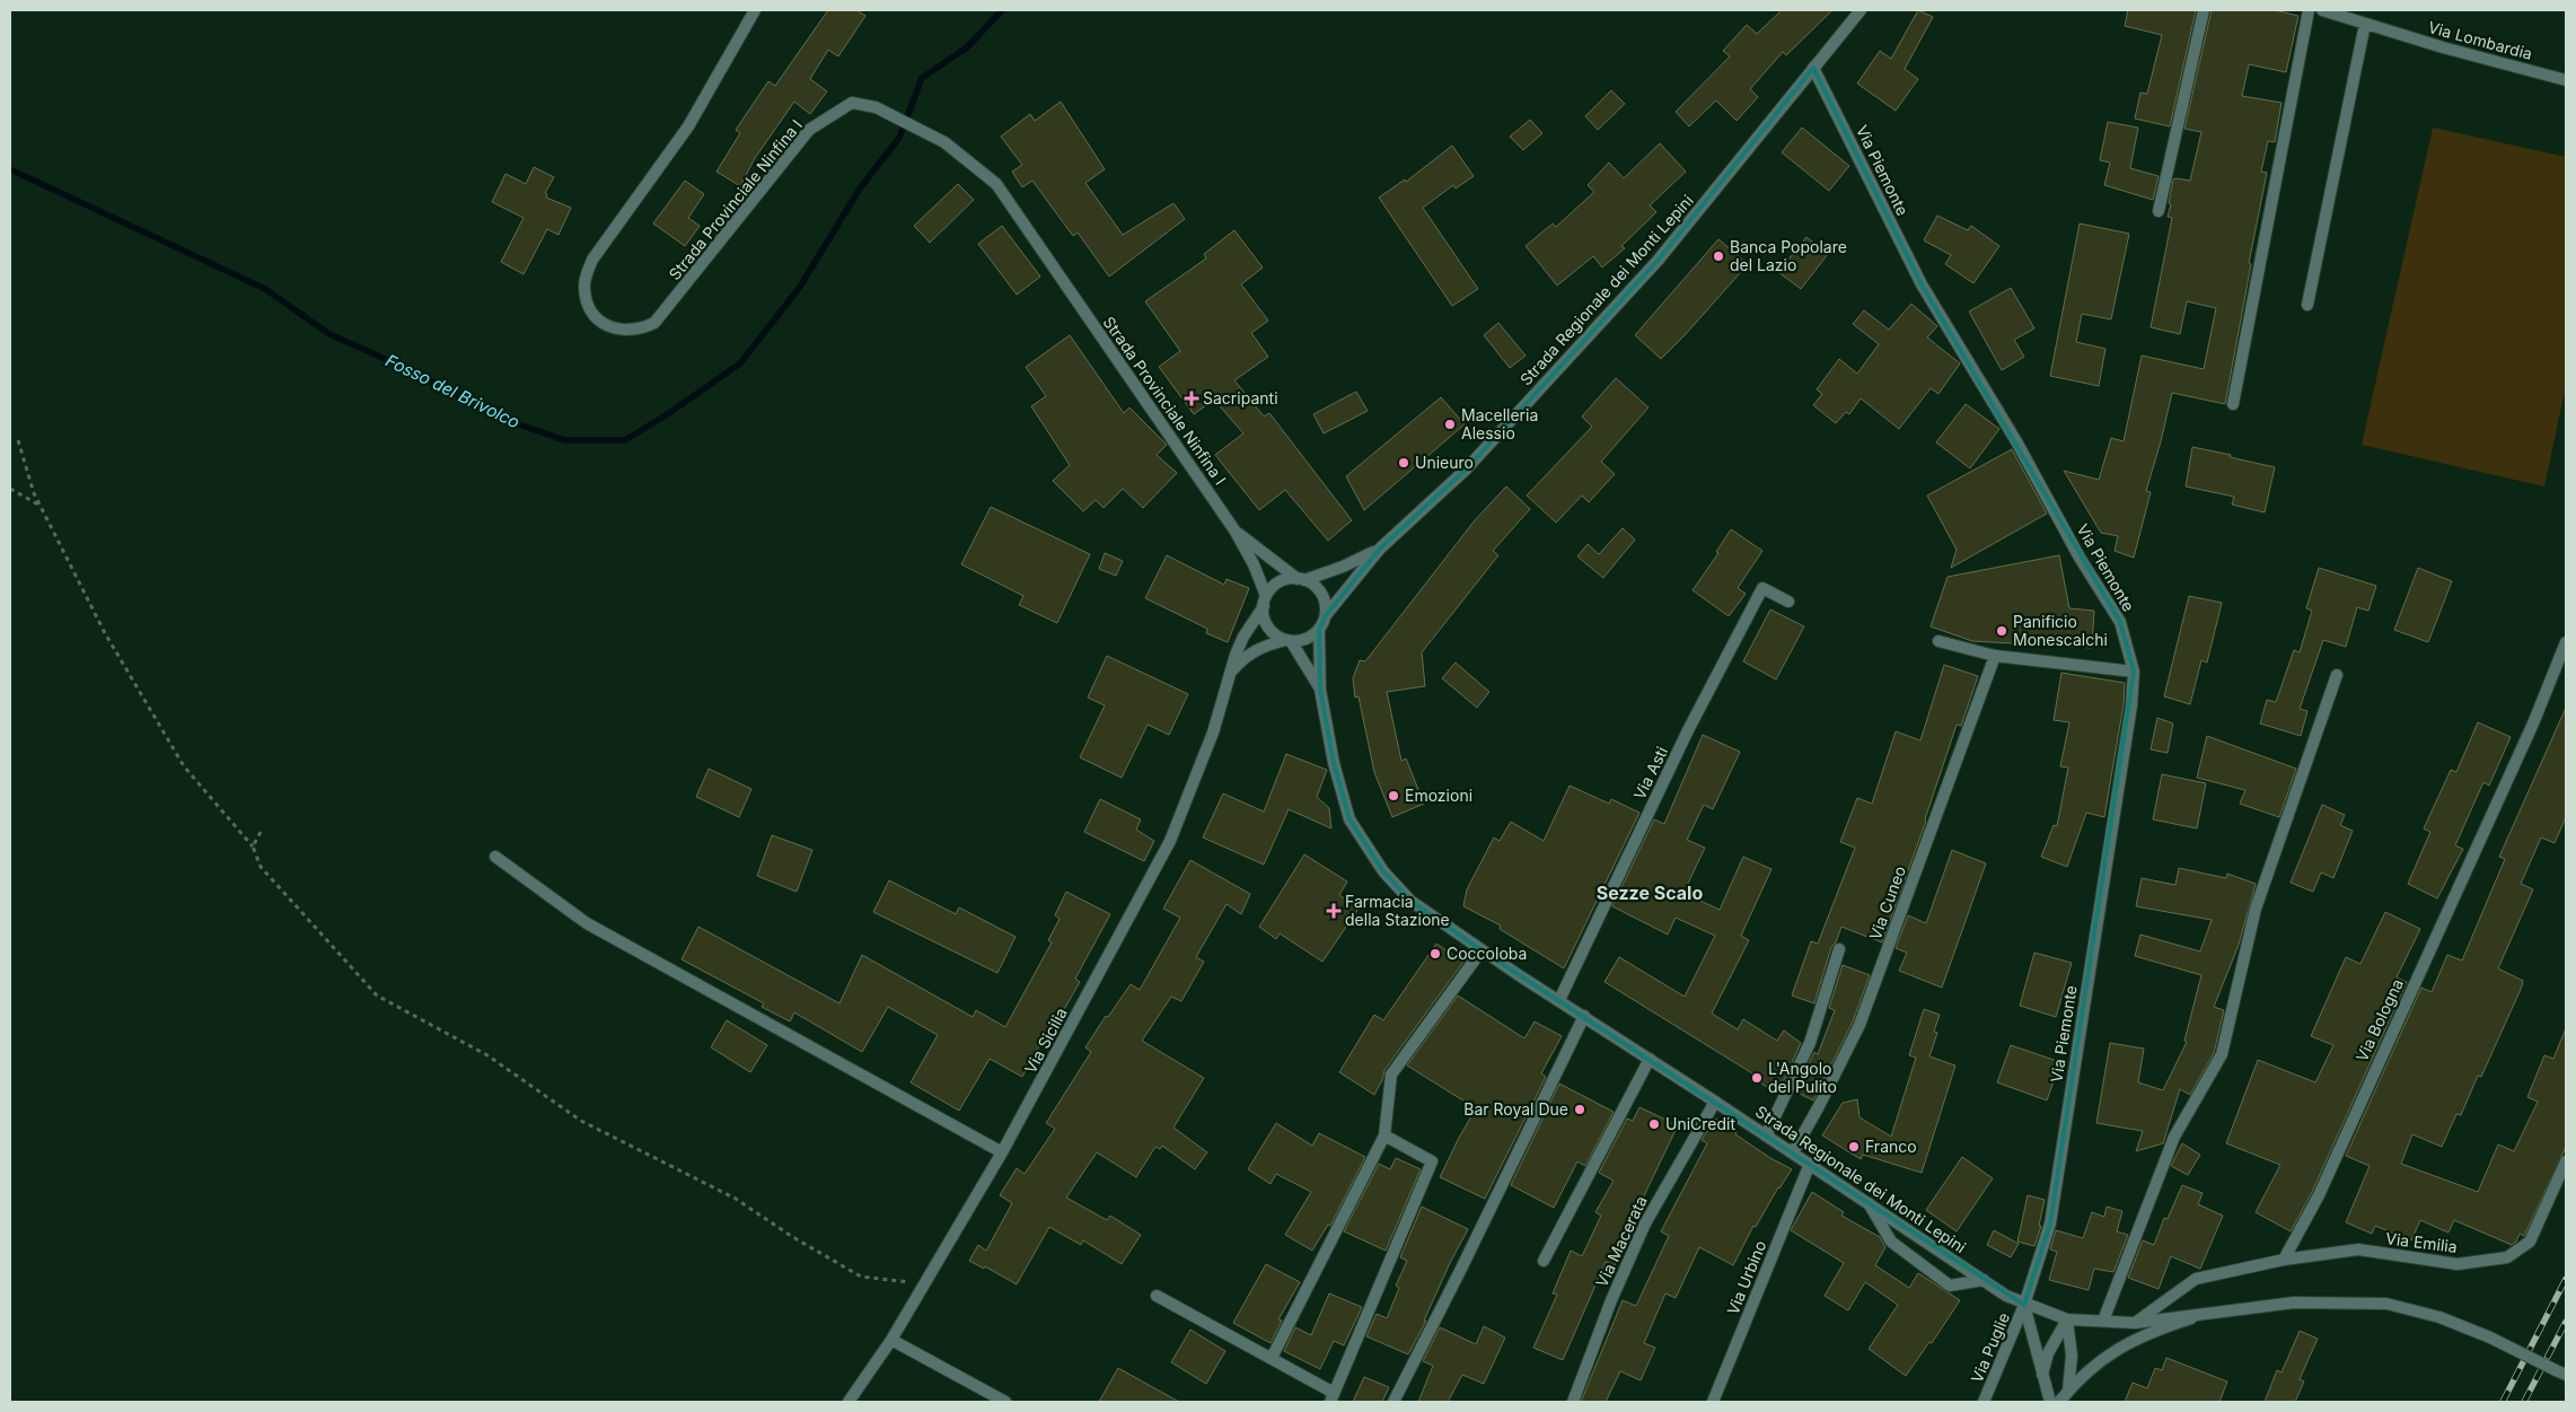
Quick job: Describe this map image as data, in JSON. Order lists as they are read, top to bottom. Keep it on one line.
{"streets":{"street":["Via Lombardia","Via Piemonte","Strada Provinciale Ninfina I","Strada Regionale dei Monti Lepini","Via Asti","Via Cuneo","Via Bologna","Via Sicilia","Via Macerata","Via Emilia","Via Urbino","Via Puglie"]},"crossings":[["Via Piemonte","Strada Regionale dei Monti Lepini"],["Via Piemonte","Via Puglie"],["Strada Provinciale Ninfina I","Strada Regionale dei Monti Lepini"],["Strada Provinciale Ninfina I","Via Sicilia"],["Strada Regionale dei Monti Lepini","Via Asti"],["Strada Regionale dei Monti Lepini","Via Cuneo"],["Strada Regionale dei Monti Lepini","Via Sicilia"],["Strada Regionale dei Monti Lepini","Via Macerata"],["Strada Regionale dei Monti Lepini","Via Urbino"],["Strada Regionale dei Monti Lepini","Via Puglie"],["Via Bologna","Via Emilia"]],"districts":["Sezze Scalo"],"water":["Fosso del Brivolco"],"places":{"other":["Banca Popolare del Lazio","Macelleria Alessio","Unieuro","Panificio Monescalchi","Emozioni","Coccoloba","L'Angolo del Pulito","Bar Royal Due","UniCredit","Franco"],"health":["Sacripanti","Farmacia della Stazione"]}}
